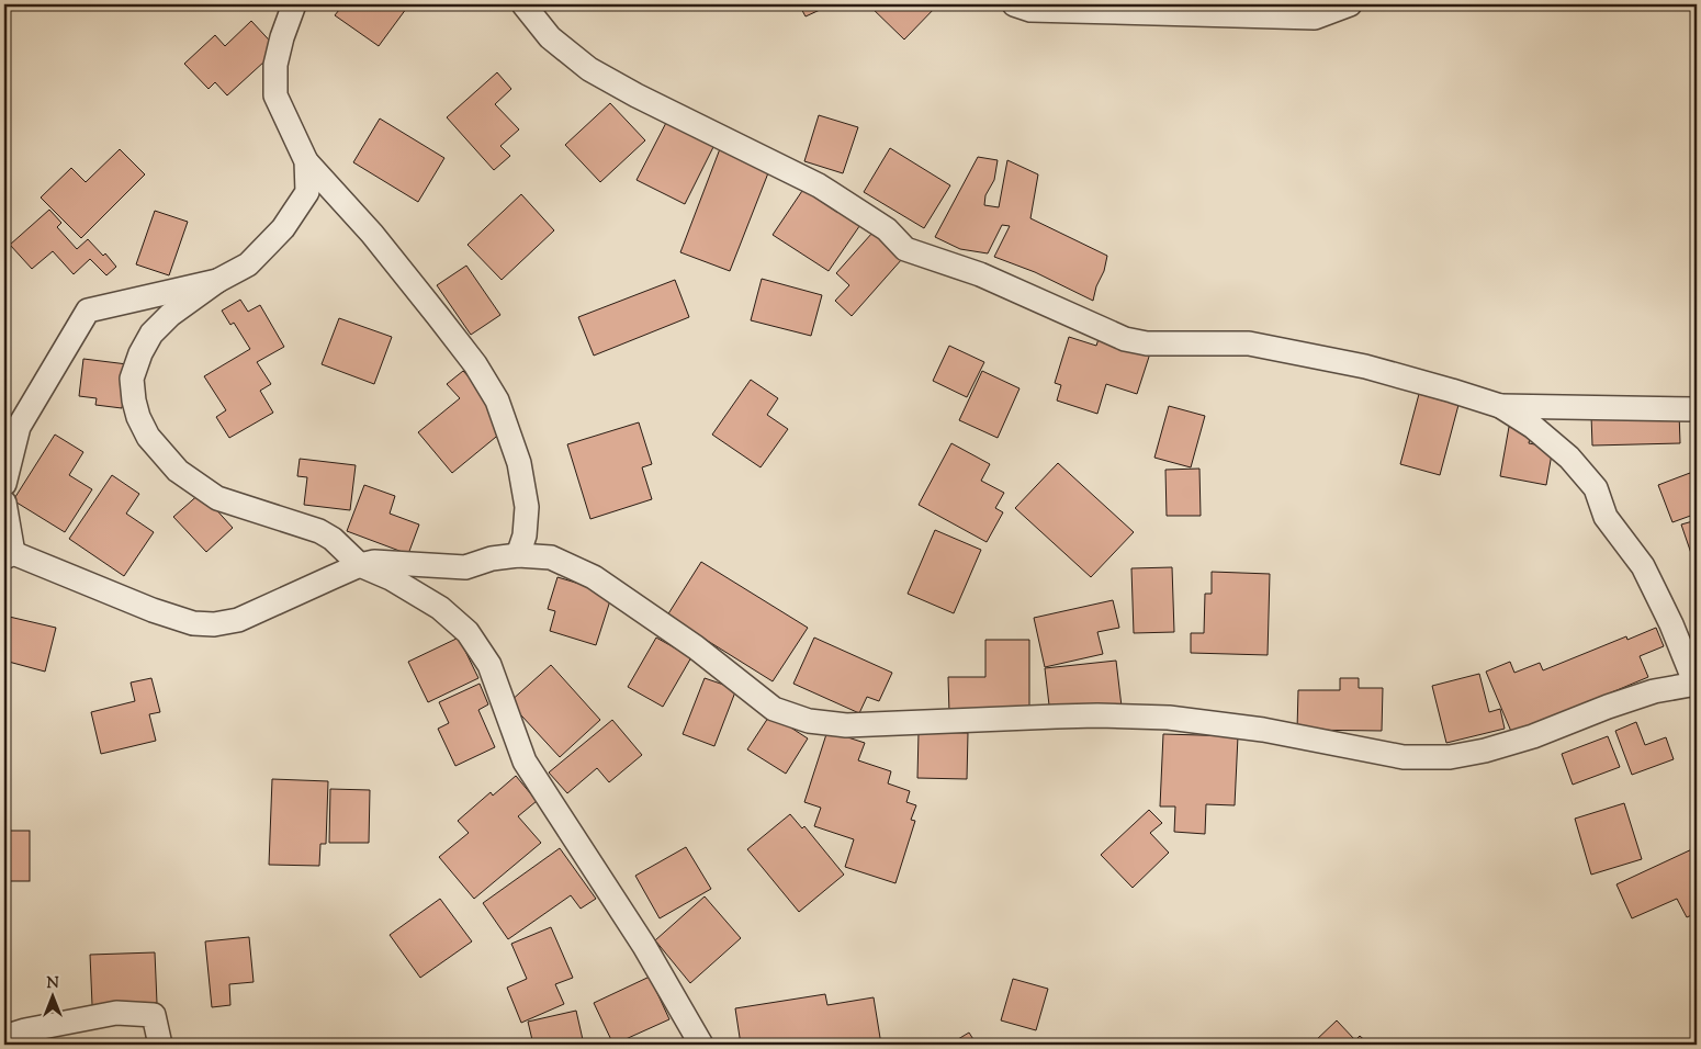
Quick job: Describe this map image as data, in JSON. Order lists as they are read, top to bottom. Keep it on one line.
{"north":"top"}
